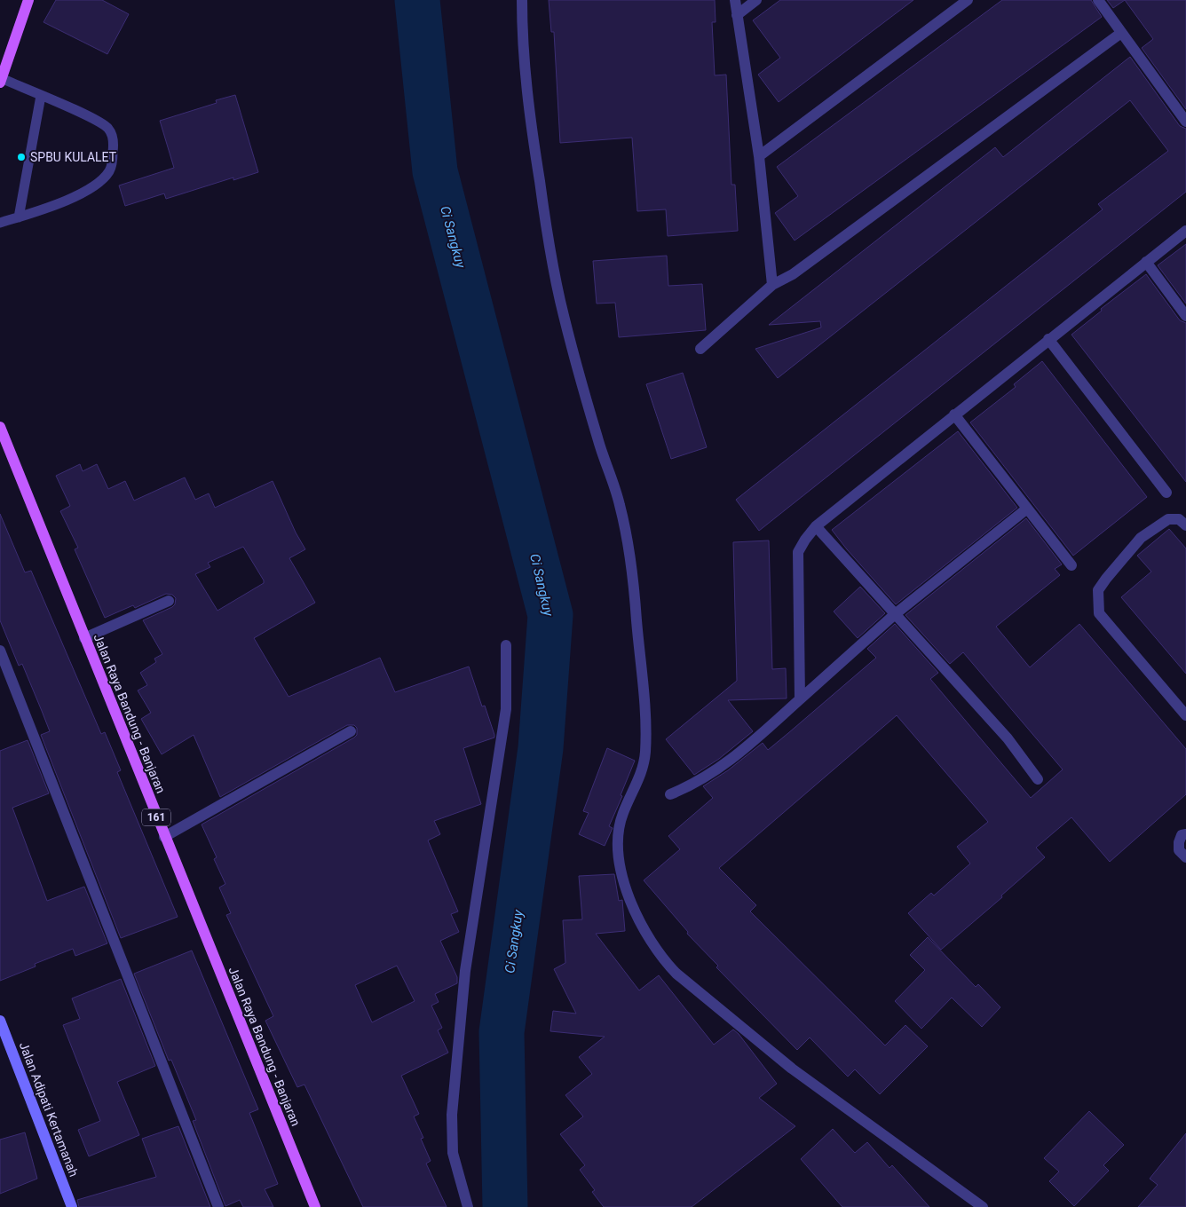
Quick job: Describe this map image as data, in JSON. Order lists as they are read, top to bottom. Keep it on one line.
{"streets":{"main road":["Jalan Raya Bandung - Banjaran","161","Jalan Adipati Kertamanah"]},"water":["Ci Sangkuy"],"places":["SPBU KULALET"]}
